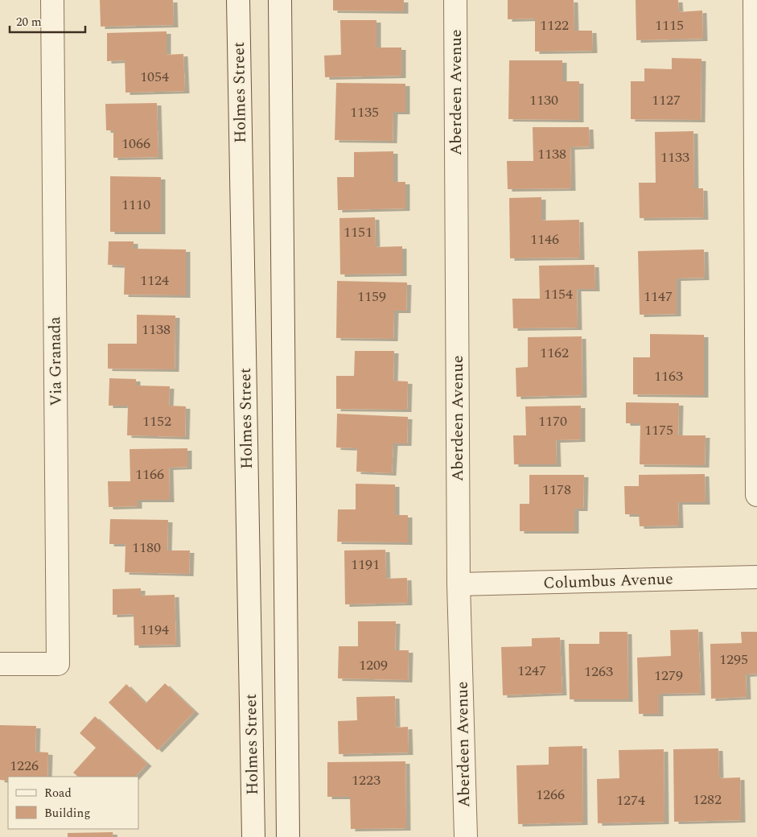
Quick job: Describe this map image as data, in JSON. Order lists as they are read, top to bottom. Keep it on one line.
{"streets":{"street":["Holmes Street","Aberdeen Avenue","Via Granada","Columbus Avenue"]},"crossings":[["Aberdeen Avenue","Columbus Avenue"]],"house_numbers":["1122","1115","1054","1130","1127","1135","1066","1138","1133","1110","1151","1146","1124","1154","1159","1147","1138","1162","1163","1152","1170","1175","1166","1178","1180","1191","1194","1295","1209","1247","1263","1279","1226","1223","1266","1282","1274"],"legend":["Road","Building"],"scale_bar":"20 m"}
